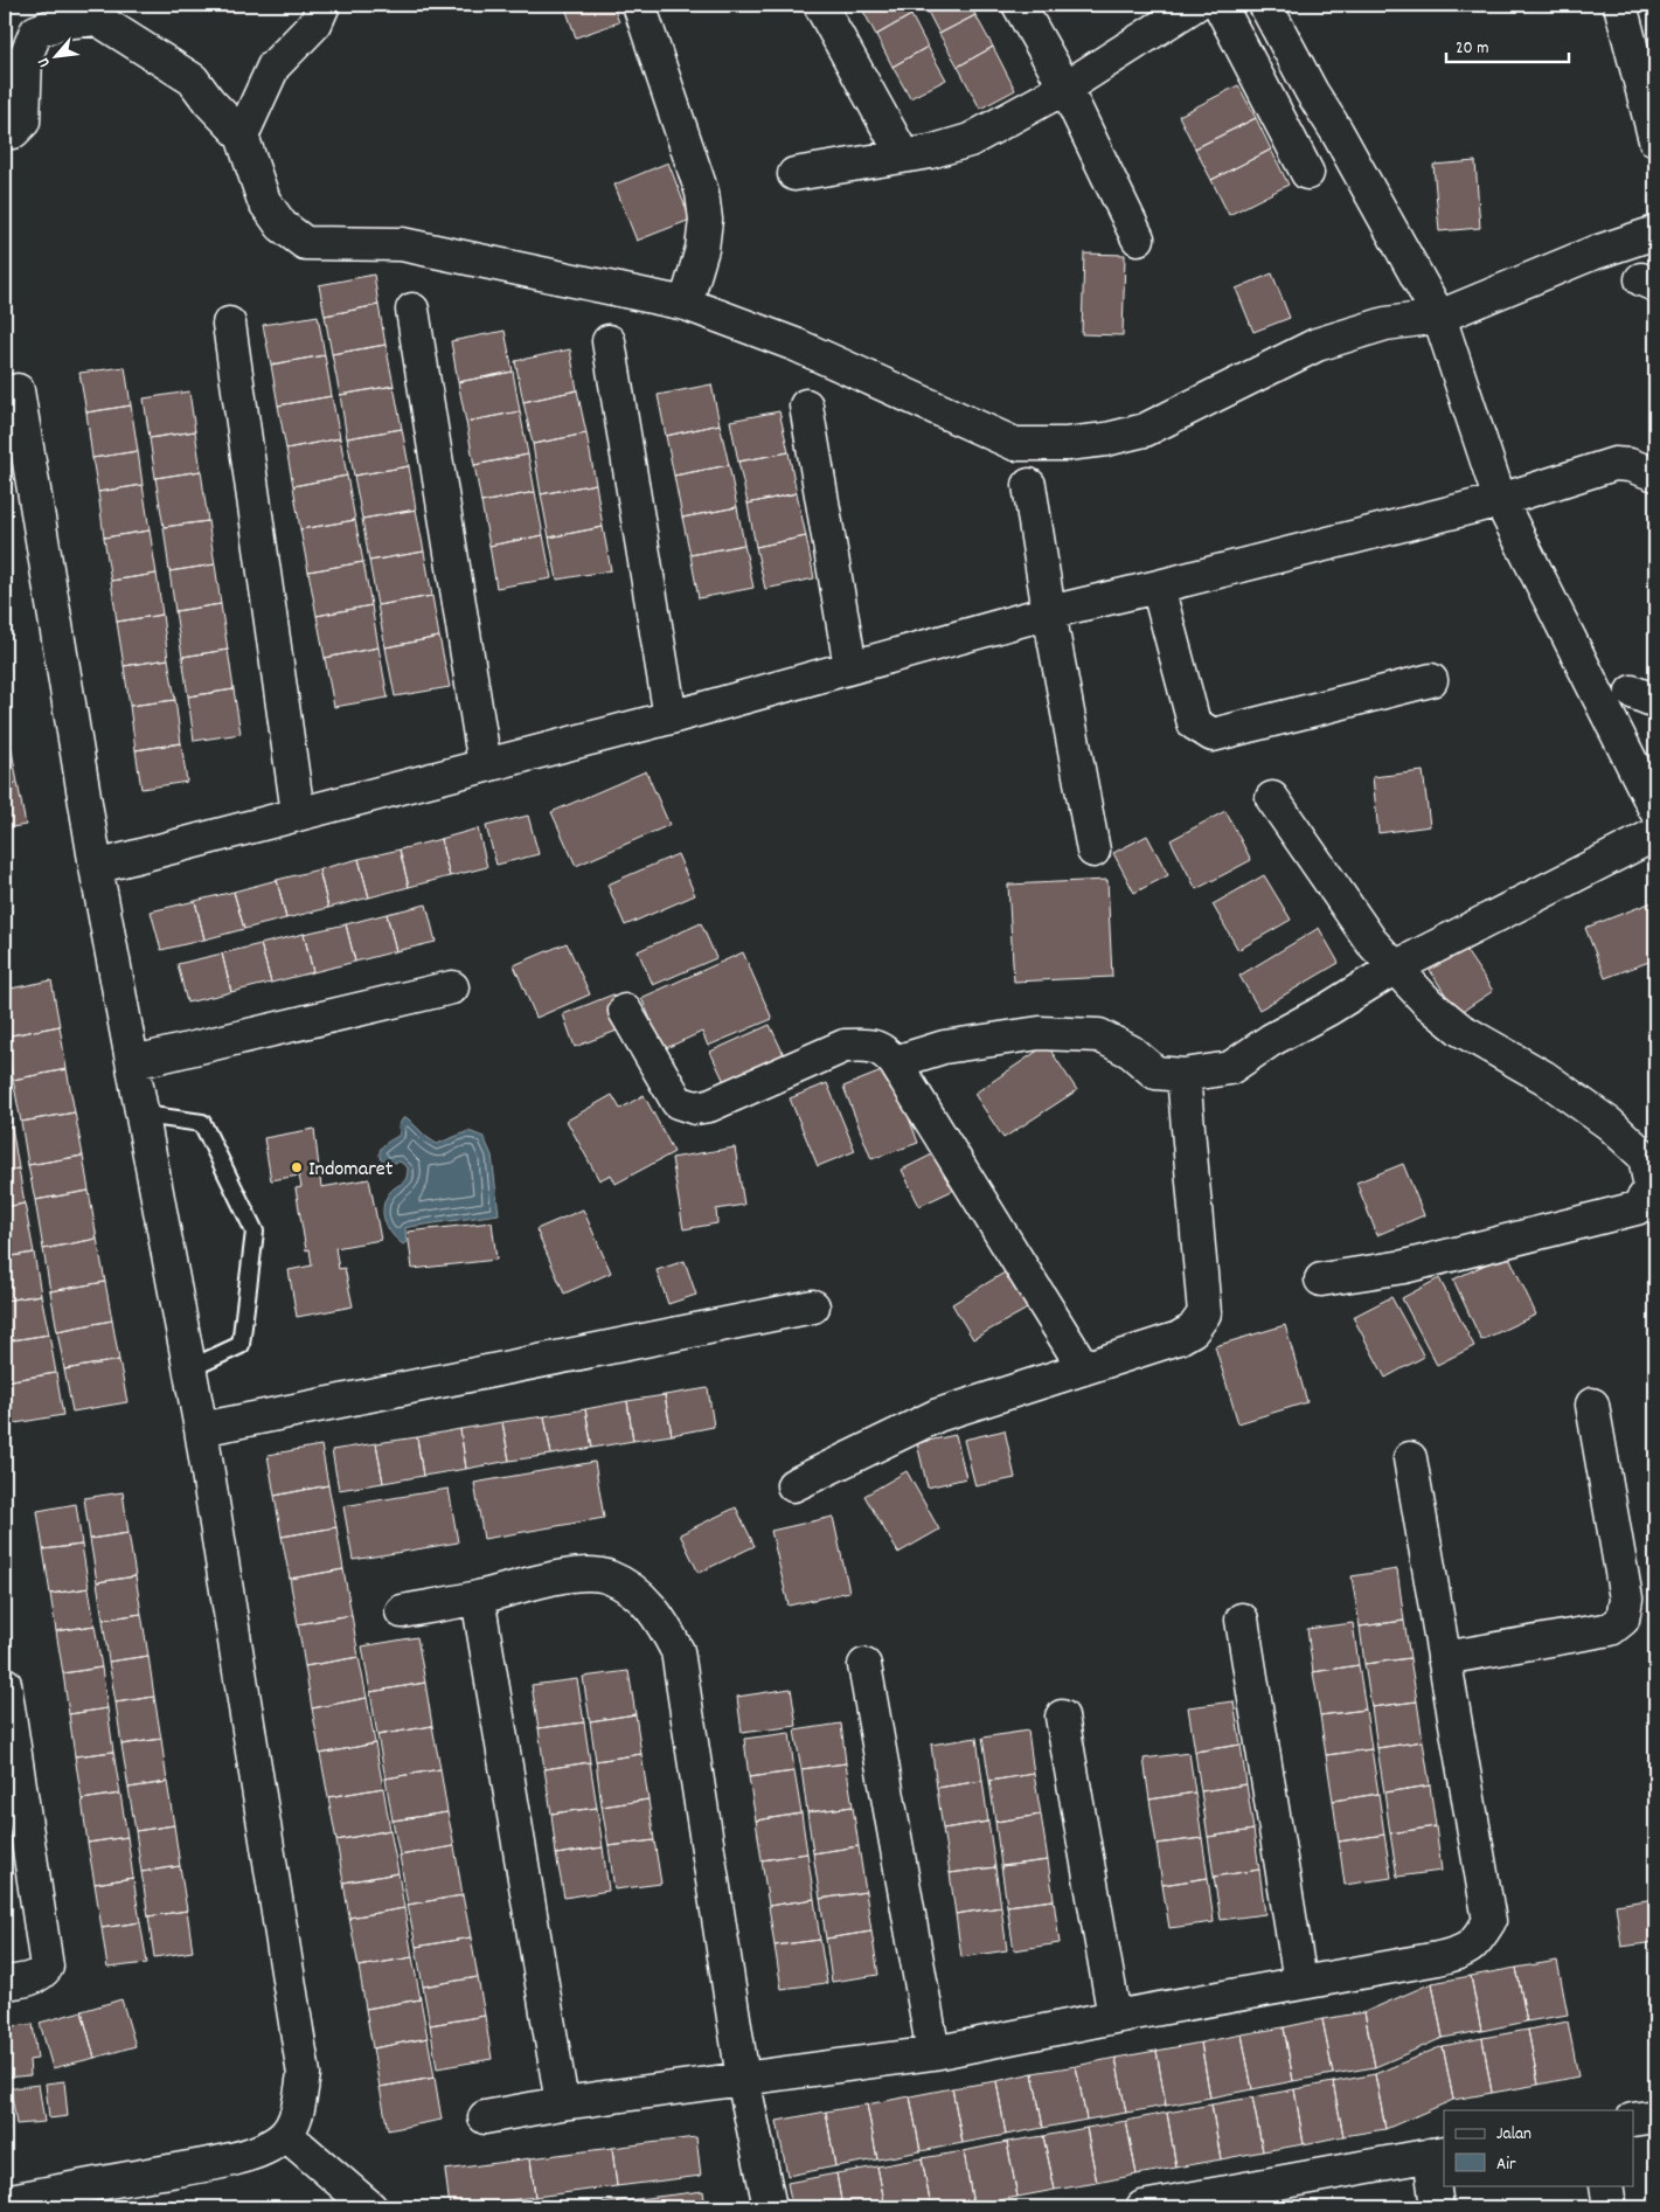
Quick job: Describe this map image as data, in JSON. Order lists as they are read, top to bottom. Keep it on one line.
{"places":["Indomaret"],"legend":["Jalan","Air"],"scale_bar":"20 m","north":"bottom left"}
